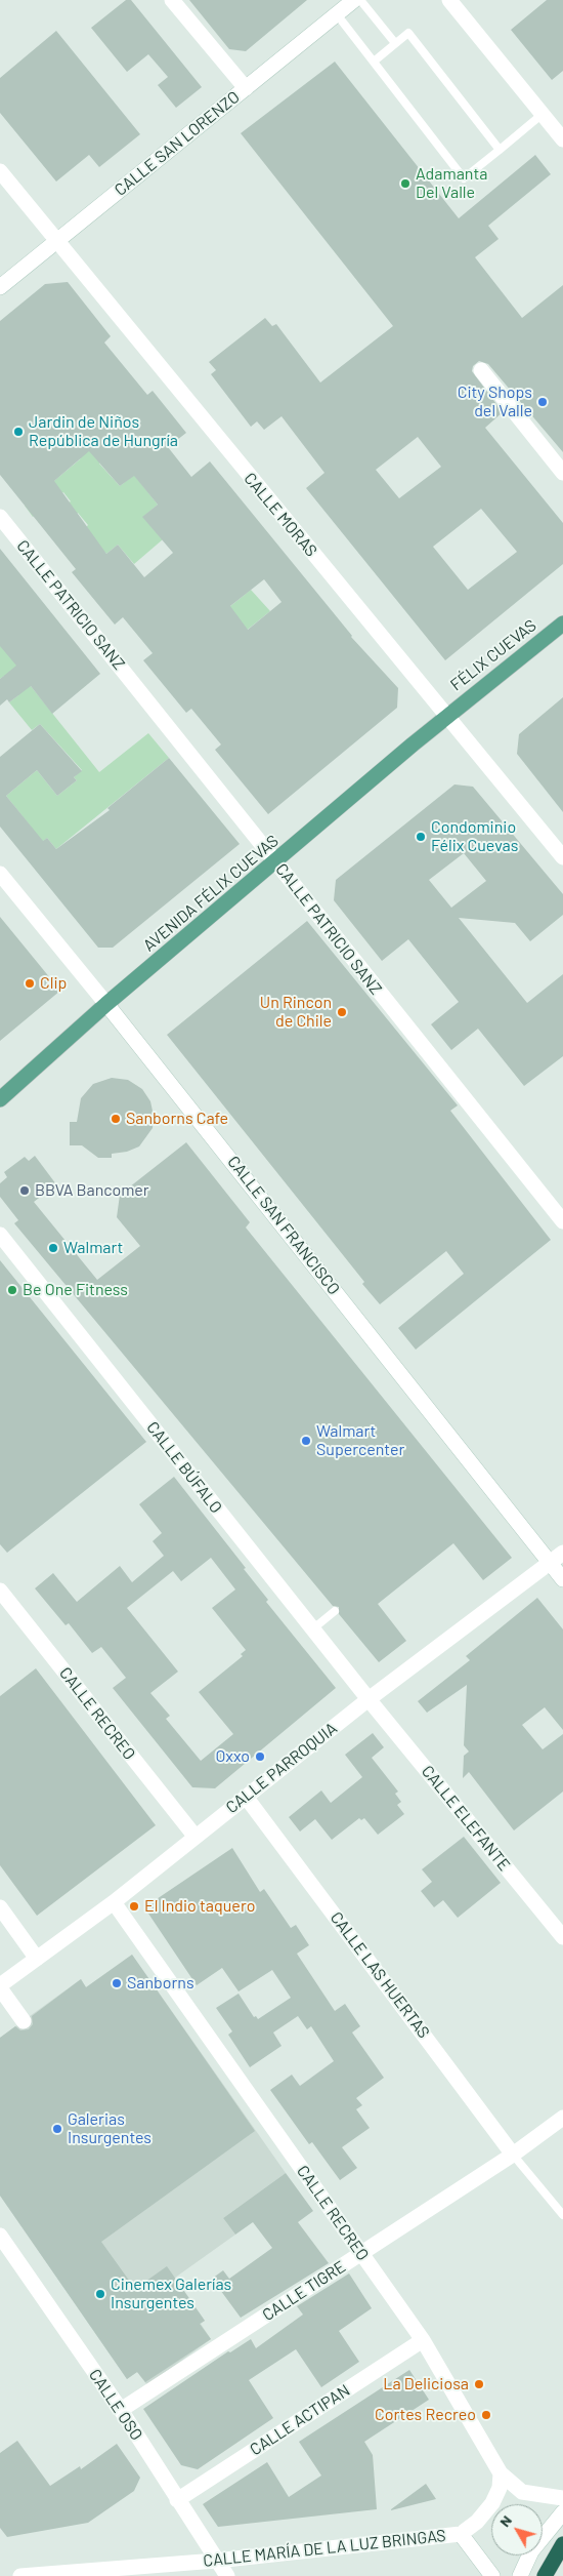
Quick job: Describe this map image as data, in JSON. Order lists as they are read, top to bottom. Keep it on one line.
{"streets":{"main road":["FÉLIX CUEVAS","AVENIDA FÉLIX CUEVAS"],"street":["CALLE SAN LORENZO","CALLE MORAS","CALLE PATRICIO SANZ","CALLE SAN FRANCISCO","CALLE BÚFALO","CALLE RECREO","CALLE PARROQUIA","CALLE ELEFANTE","CALLE LAS HUERTAS","CALLE TIGRE","CALLE OSO","CALLE ACTIPAN","CALLE MARÍA DE LA LUZ BRINGAS"]},"crossings":[["CALLE SAN LORENZO","CALLE MORAS"],["CALLE MORAS","FÉLIX CUEVAS"],["CALLE MORAS","AVENIDA FÉLIX CUEVAS"],["CALLE PATRICIO SANZ","AVENIDA FÉLIX CUEVAS"],["FÉLIX CUEVAS","AVENIDA FÉLIX CUEVAS"],["AVENIDA FÉLIX CUEVAS","CALLE SAN FRANCISCO"],["CALLE SAN FRANCISCO","CALLE PARROQUIA"],["CALLE BÚFALO","CALLE PARROQUIA"],["CALLE BÚFALO","CALLE ELEFANTE"],["CALLE RECREO","CALLE PARROQUIA"],["CALLE RECREO","CALLE TIGRE"],["CALLE RECREO","CALLE ACTIPAN"],["CALLE RECREO","CALLE MARÍA DE LA LUZ BRINGAS"],["CALLE PARROQUIA","CALLE ELEFANTE"],["CALLE PARROQUIA","CALLE LAS HUERTAS"],["CALLE LAS HUERTAS","CALLE TIGRE"],["CALLE TIGRE","CALLE OSO"],["CALLE OSO","CALLE ACTIPAN"],["CALLE OSO","CALLE MARÍA DE LA LUZ BRINGAS"]],"places":["Adamanta Del Valle","City Shops del Valle","Jardin de Niños República de Hungría","Condominio Félix Cuevas","Clip","Un Rincon de Chile","Sanborns Cafe","BBVA Bancomer","Walmart","Be One Fitness","Walmart Supercenter","Oxxo","El Indio taquero","Sanborns","Galerias Insurgentes","Cinemex Galerías Insurgentes","La Deliciosa","Cortes Recreo"],"north":"top left"}
